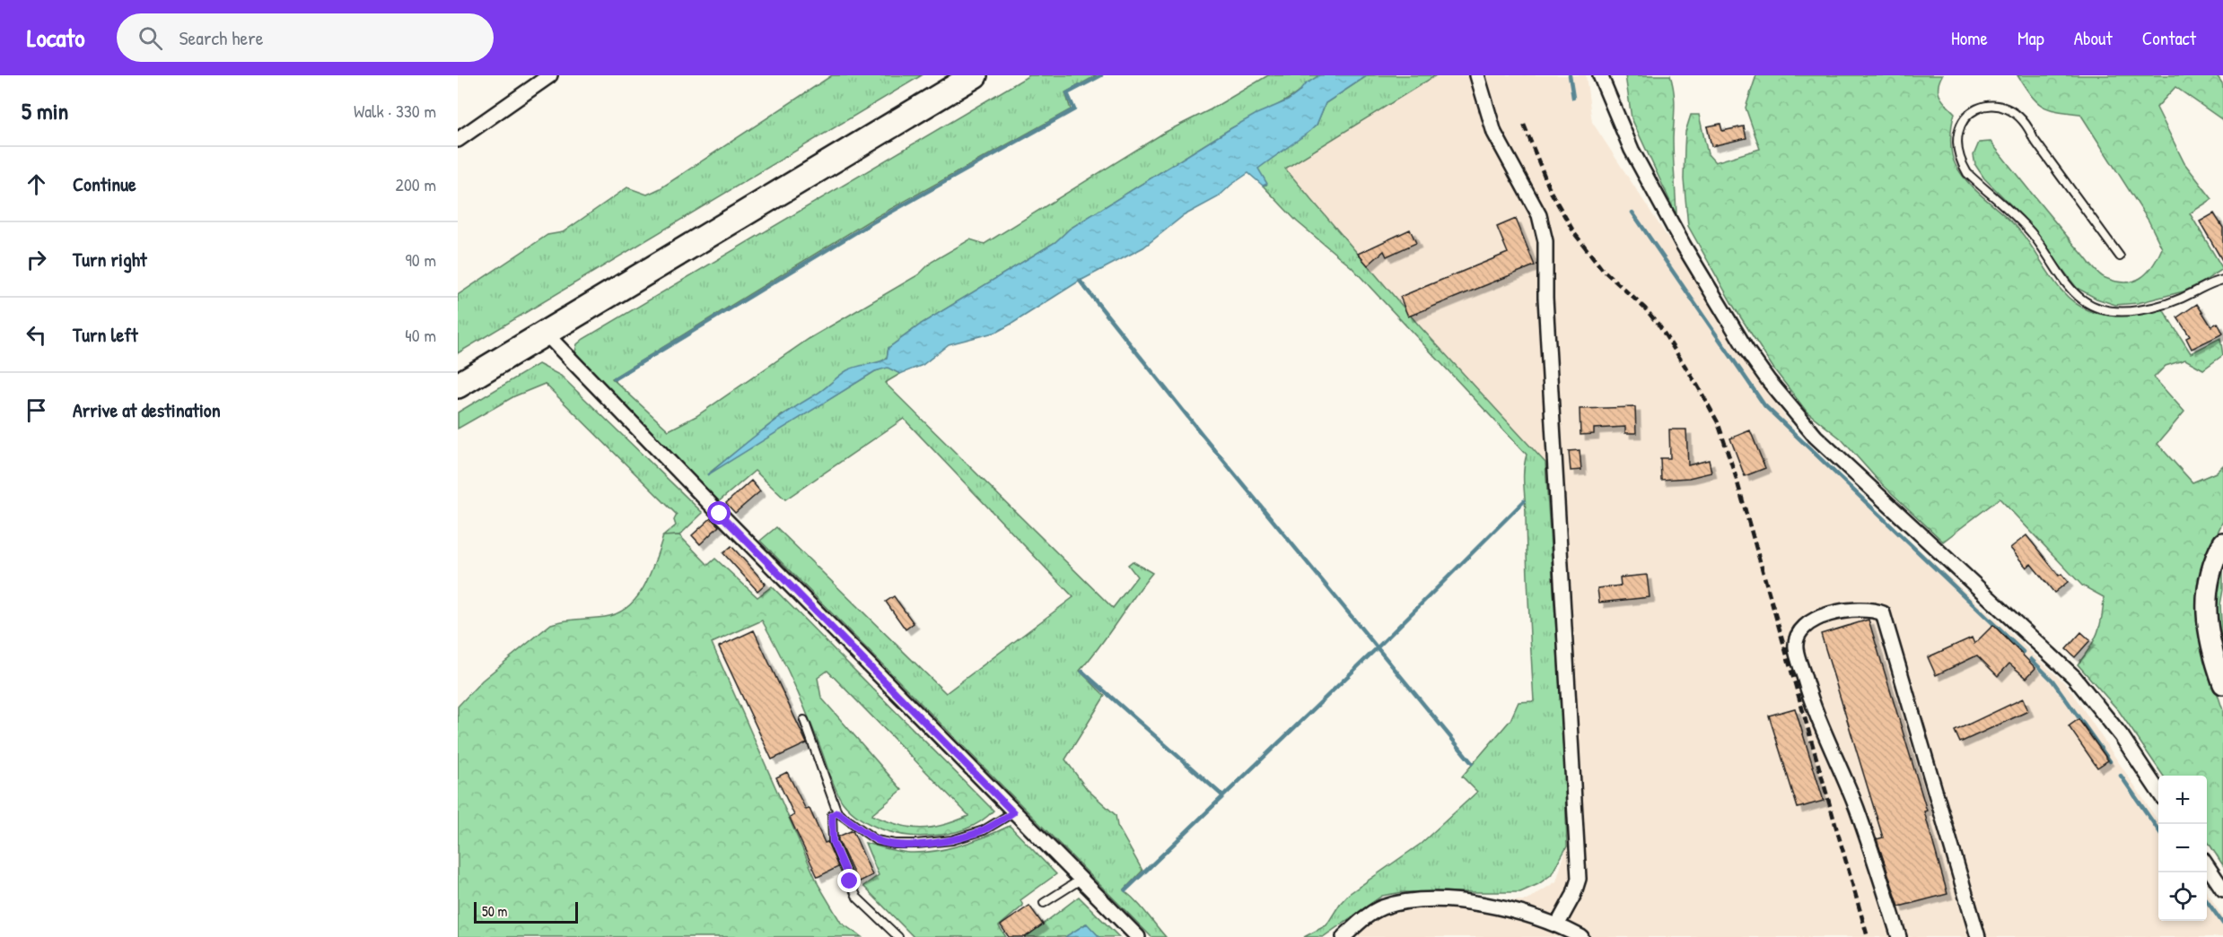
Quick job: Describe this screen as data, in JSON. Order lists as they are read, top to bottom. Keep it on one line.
{"scale_bar":"50 m","page":{"header":"Locato","search":"Search here","nav":["Home","Map","About","Contact"],"heading":["5 min","Walk · 330 m"],"list":[["Continue","200 m"],["Turn right","90 m"],["Turn left","40 m"],"Arrive at destination"],"map_buttons":["+","−"],"scale":"50 m"}}
